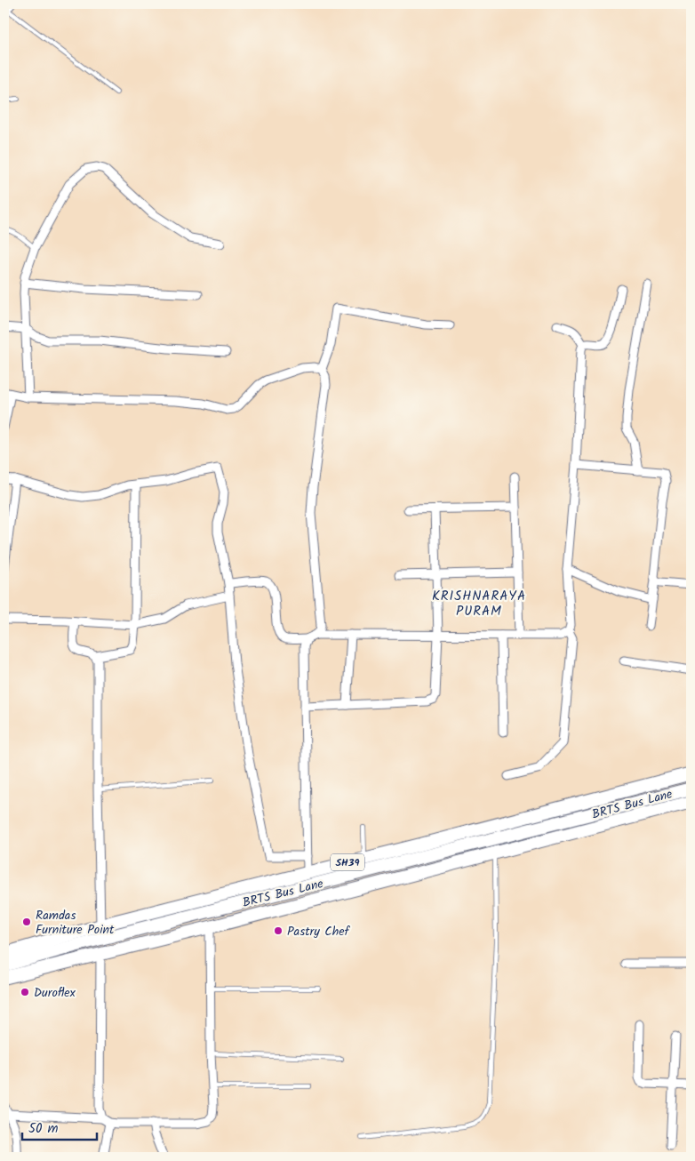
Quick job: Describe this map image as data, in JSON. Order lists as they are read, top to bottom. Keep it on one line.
{"streets":{"main road":["BRTS Bus Lane","SH39"]},"districts":["KRISHNARAYA PURAM"],"places":["Ramdas Furniture Point","Pastry Chef","Duroflex"],"scale_bar":"50 m"}
